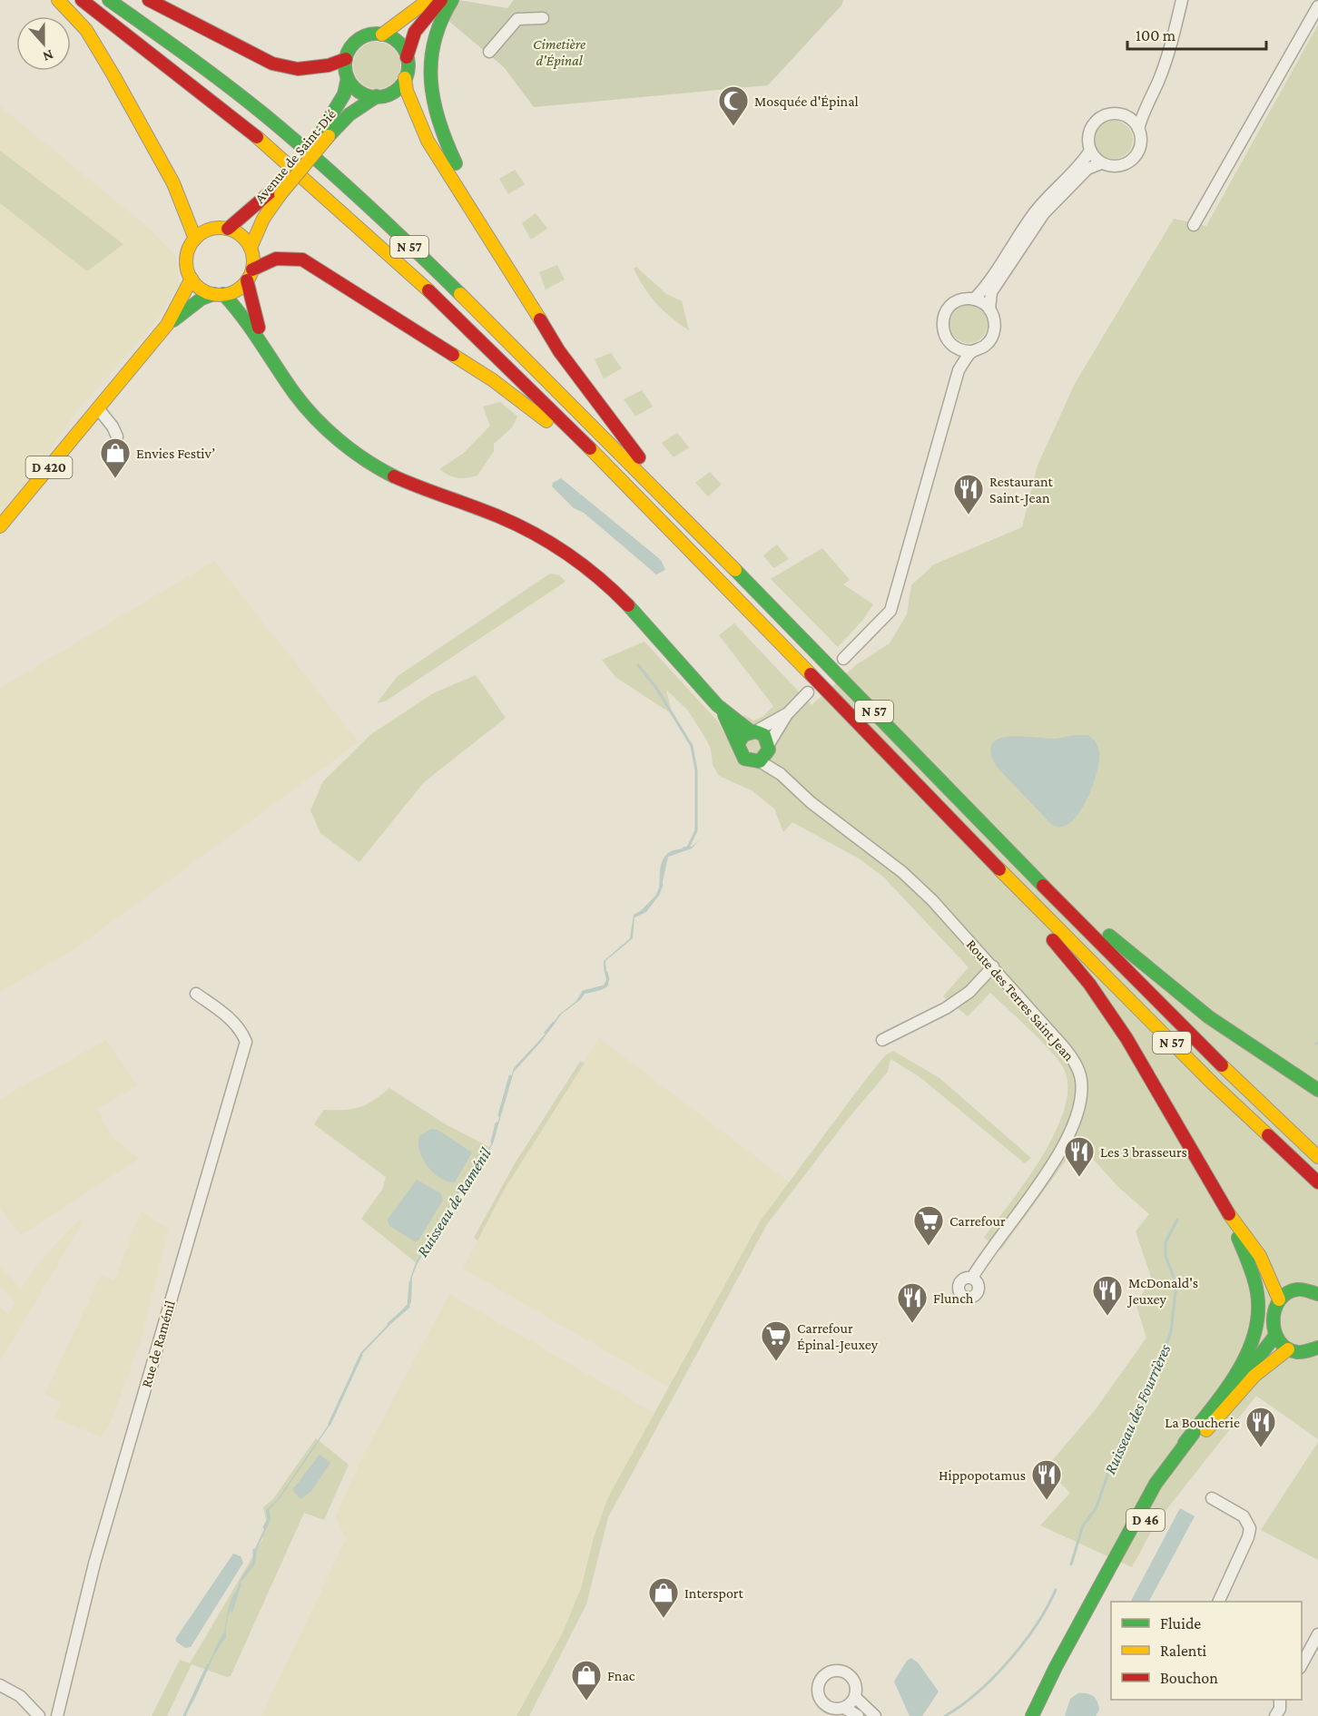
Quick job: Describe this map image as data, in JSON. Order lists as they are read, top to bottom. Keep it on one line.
{"streets":{"main road":["Avenue de Saint-Dié","N 57","D 420","D 46"],"street":["Route des Terres Saint Jean","Rue de Raménil"]},"crossings":[["Avenue de Saint-Dié","D 420"]],"water":["Ruisseau de Raménil","Ruisseau des Fourrières"],"parks":["Cimetière d'Épinal"],"places":{"mosque":["Mosquée d'Épinal"],"shop":["Envies Festiv’","Intersport","Fnac"],"restaurant":["Restaurant Saint-Jean","Les 3 brasseurs","McDonald's Jeuxey","Flunch","La Boucherie","Hippopotamus"],"supermarket":["Carrefour","Carrefour Épinal-Jeuxey"]},"legend":["Fluide","Ralenti","Bouchon"],"scale_bar":"100 m","north":"bottom"}
